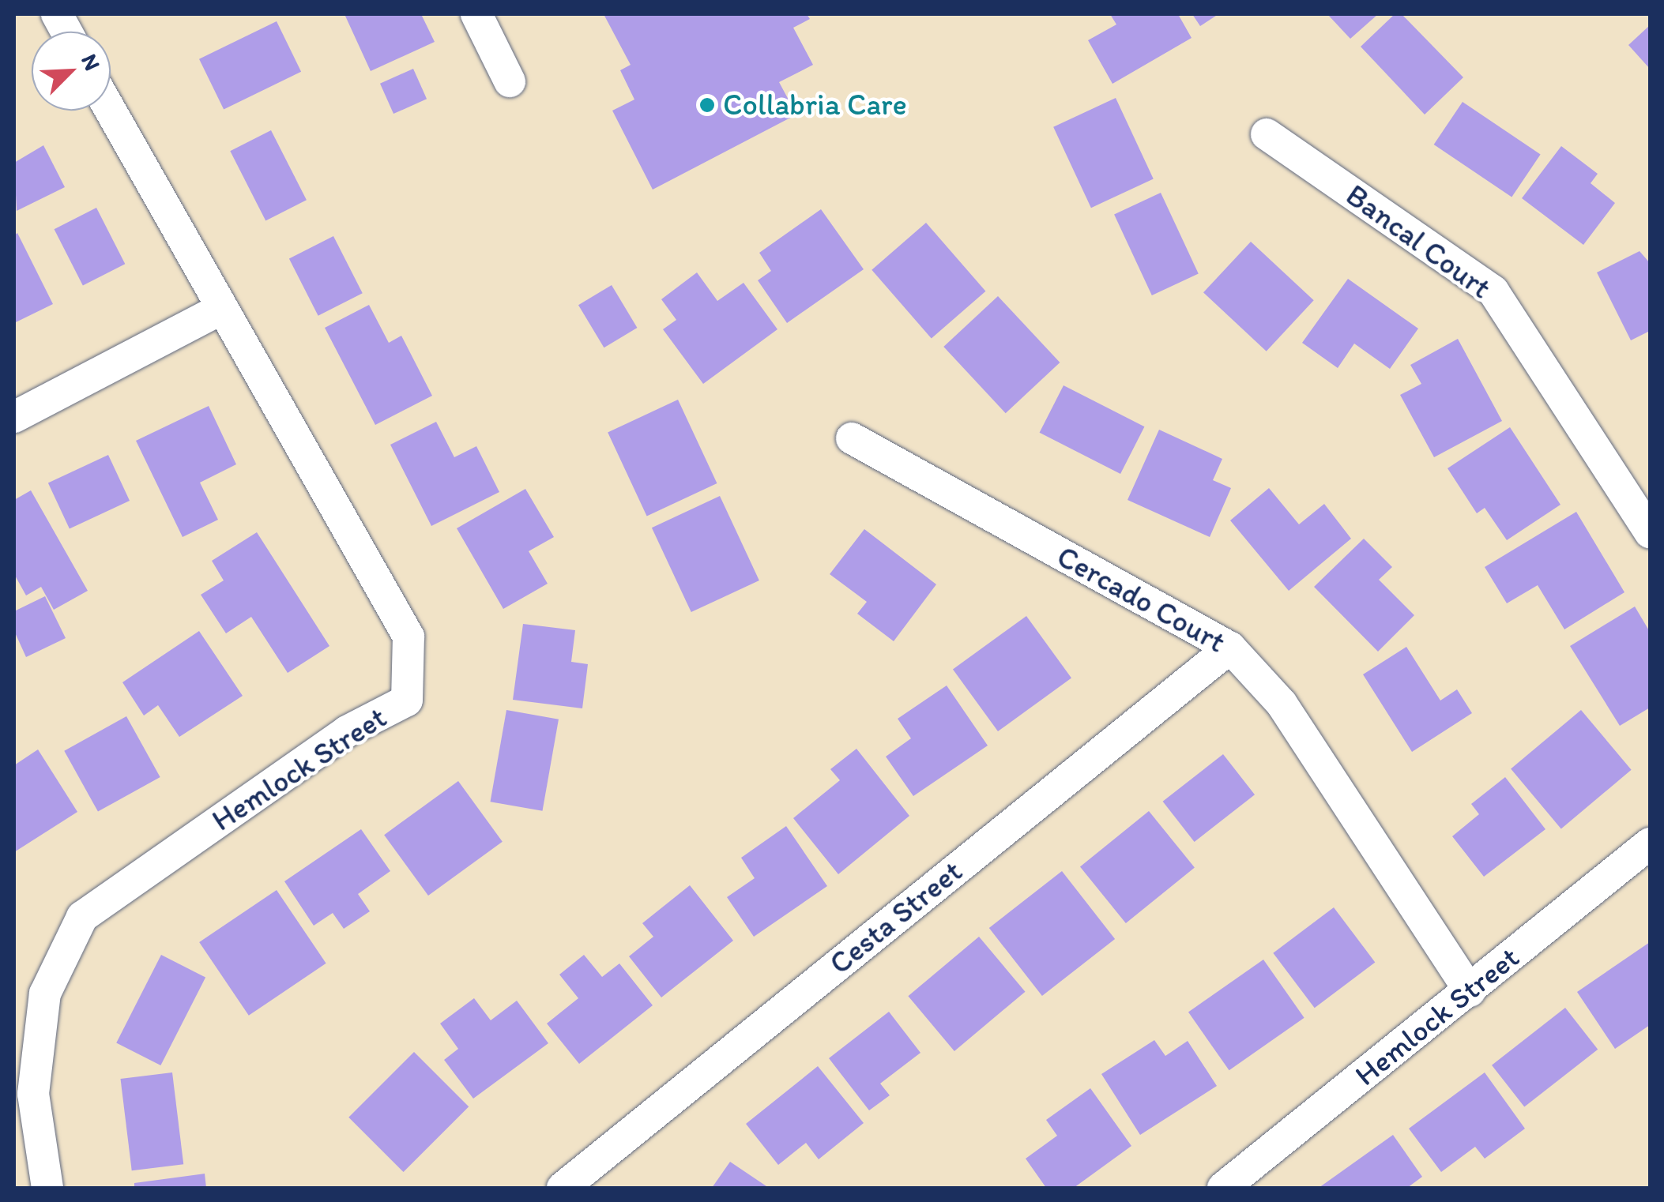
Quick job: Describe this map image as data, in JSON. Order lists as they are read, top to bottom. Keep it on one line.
{"streets":{"street":["Bancal Court","Cercado Court","Hemlock Street","Cesta Street"]},"crossings":[["Cercado Court","Hemlock Street"],["Cercado Court","Cesta Street"]],"places":["Collabria Care"],"north":"top right"}
